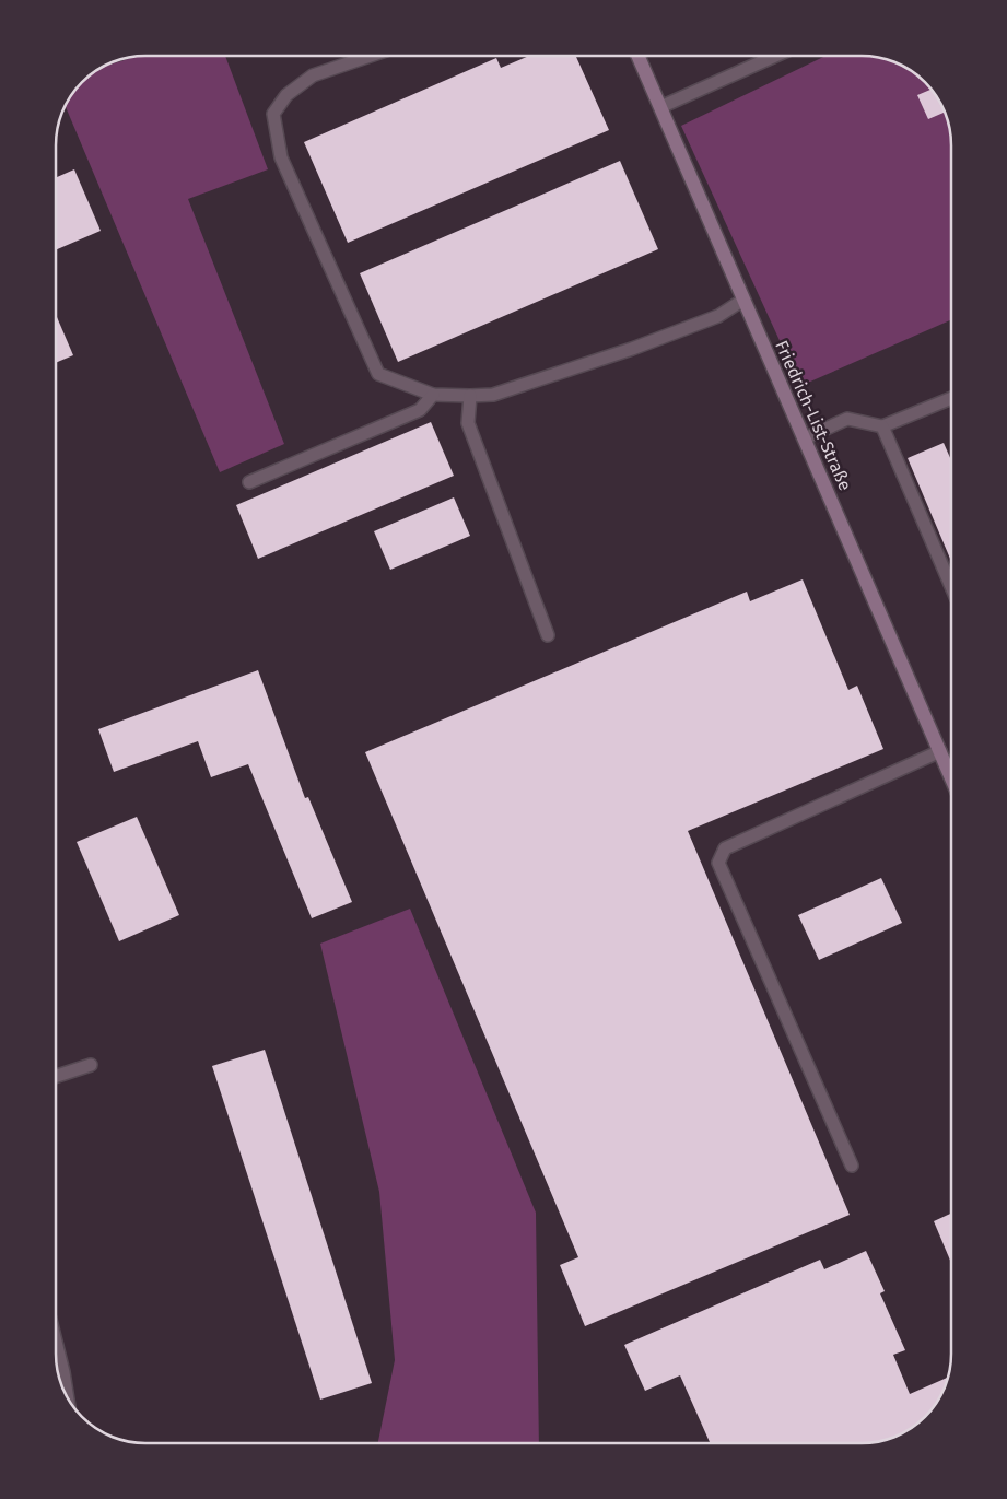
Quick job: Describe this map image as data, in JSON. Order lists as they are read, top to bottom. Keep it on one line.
{"streets":{"street":["Friedrich-List-Straße"]}}
